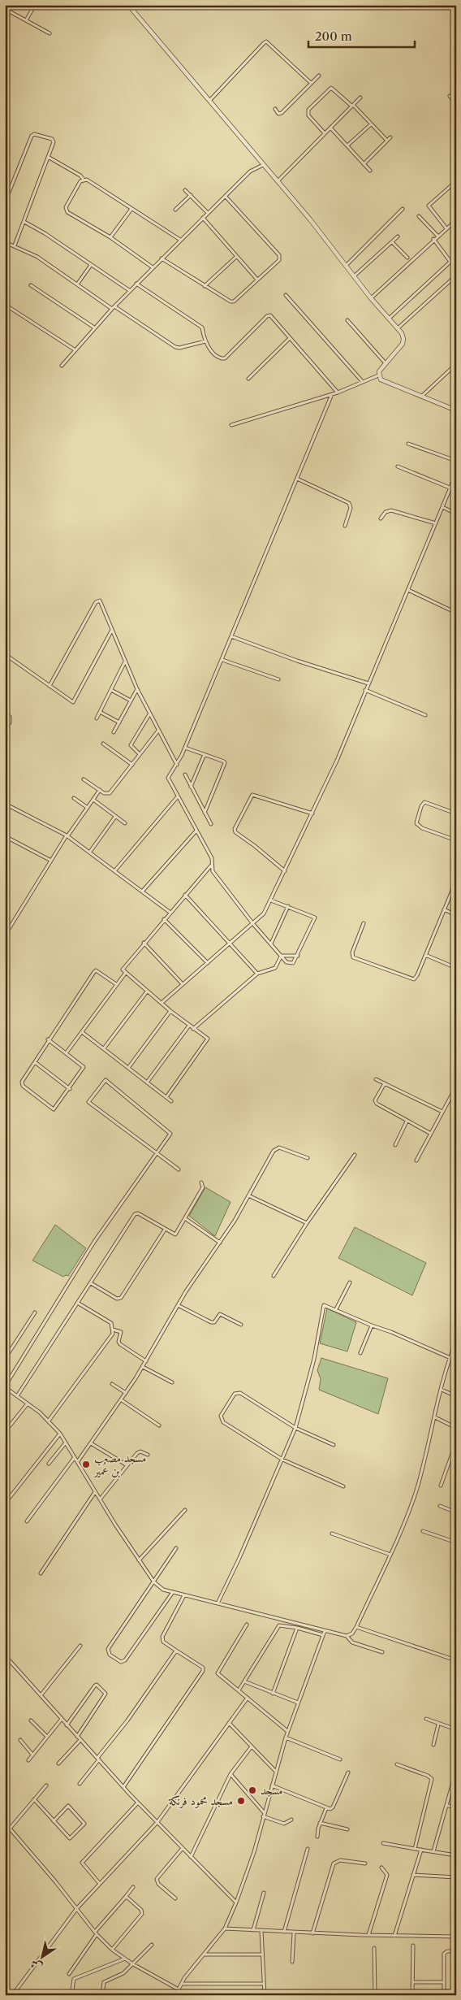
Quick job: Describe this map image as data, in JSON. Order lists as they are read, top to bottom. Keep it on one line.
{"places":["مسجد مصعب بن عُمير","مسجد","مسجد محمود فرنكة"],"scale_bar":"200 m","north":"bottom left"}
